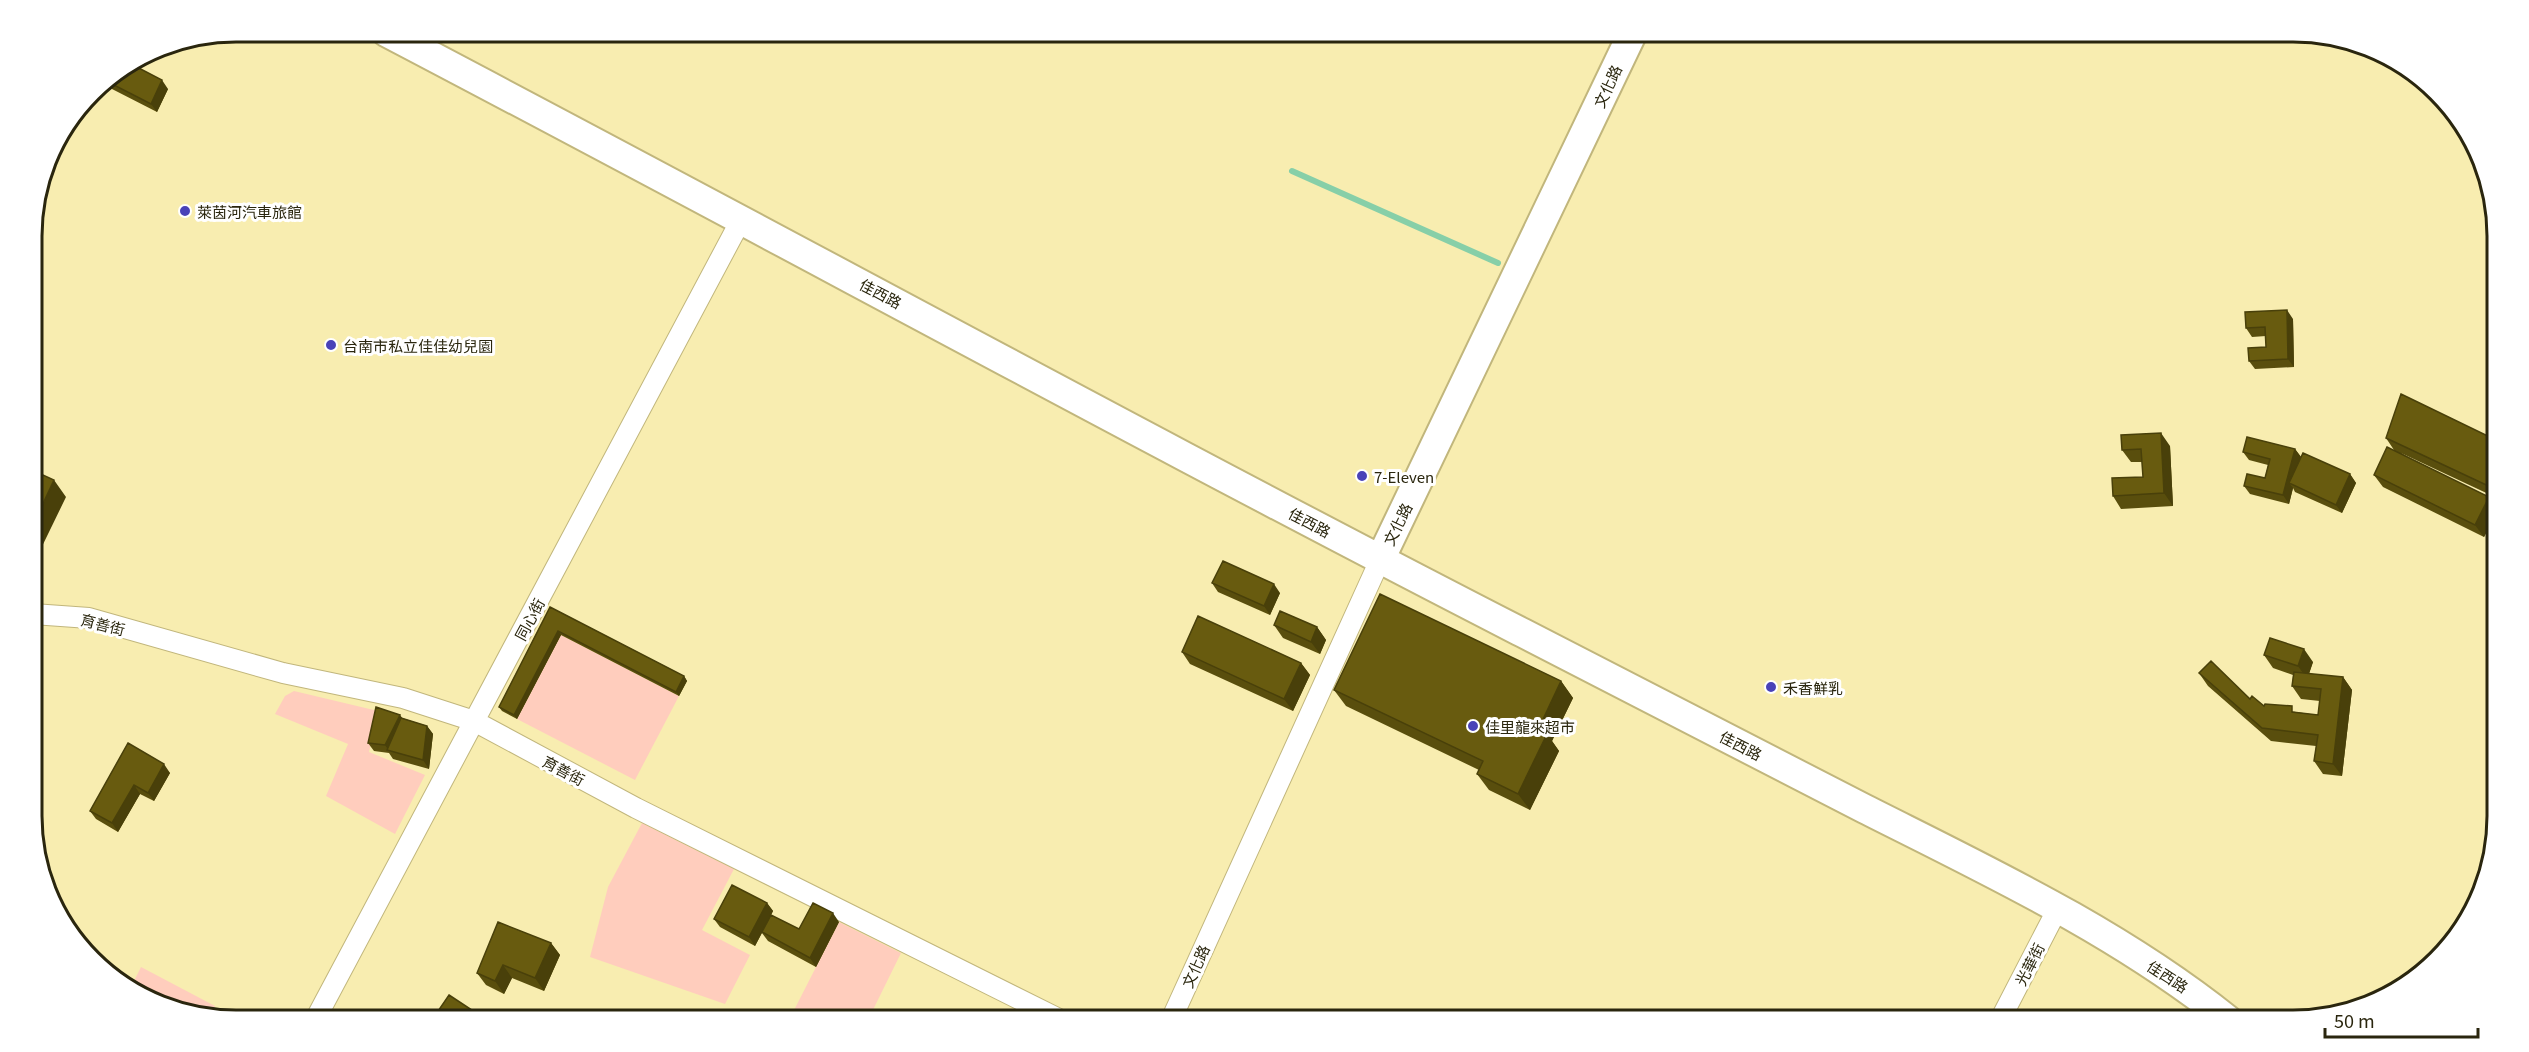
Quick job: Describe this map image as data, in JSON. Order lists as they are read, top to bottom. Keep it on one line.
{"streets":{"street":["文化路","佳西路","同心街","育善街","光華街"]},"crossings":[["文化路","佳西路"],["佳西路","同心街"],["佳西路","光華街"],["同心街","育善街"]],"places":["萊茵河汽車旅館","台南市私立佳佳幼兒園","7-Eleven","禾香鮮乳","佳里龍來超市"],"scale_bar":"50 m"}
